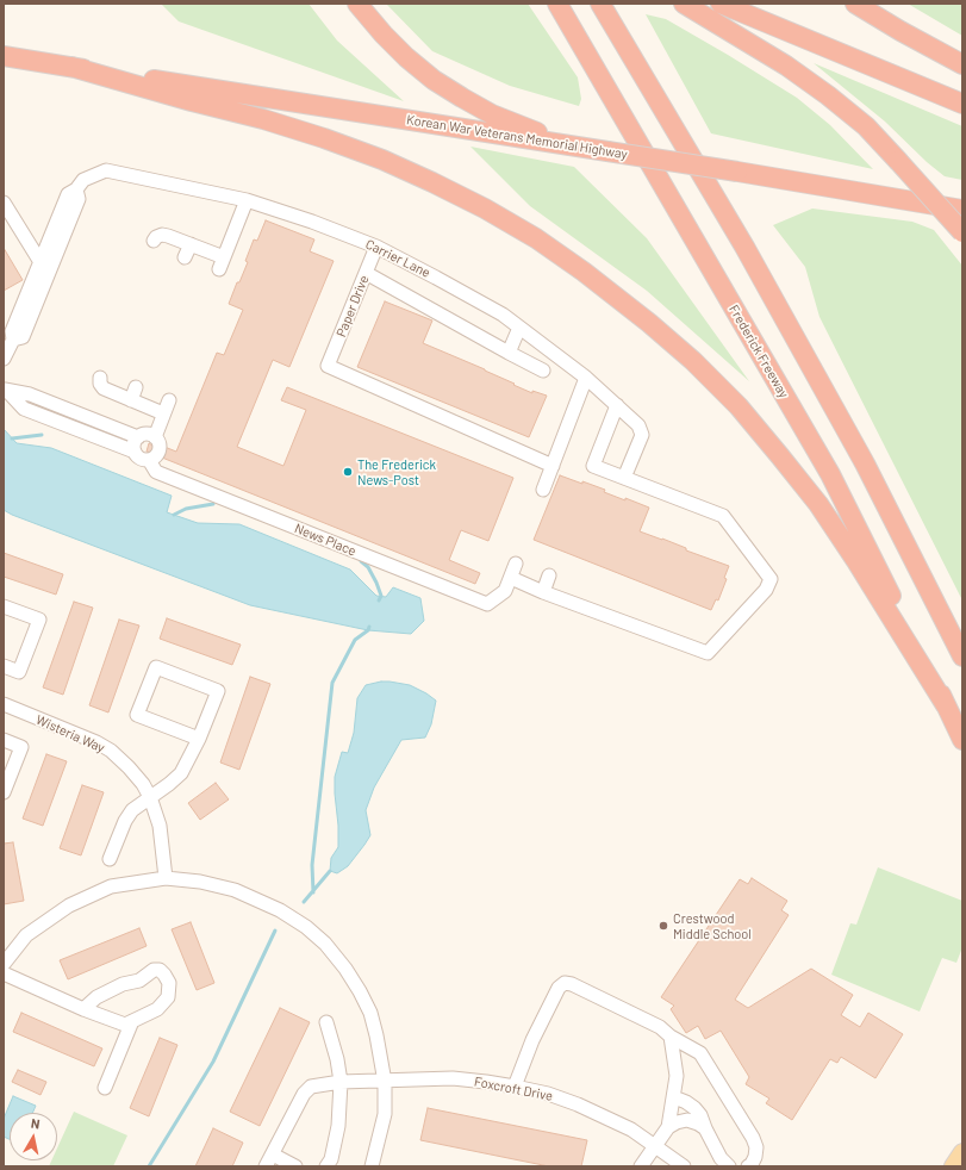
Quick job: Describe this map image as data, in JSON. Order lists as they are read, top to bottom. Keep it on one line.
{"streets":{"highway":["Korean War Veterans Memorial Highway","Frederick Freeway"],"street":["Carrier Lane","Paper Drive","News Place","Wisteria Way","Foxcroft Drive"]},"crossings":[["Carrier Lane","Paper Drive"]],"places":["The Frederick News-Post","Crestwood Middle School"],"north":"top"}
